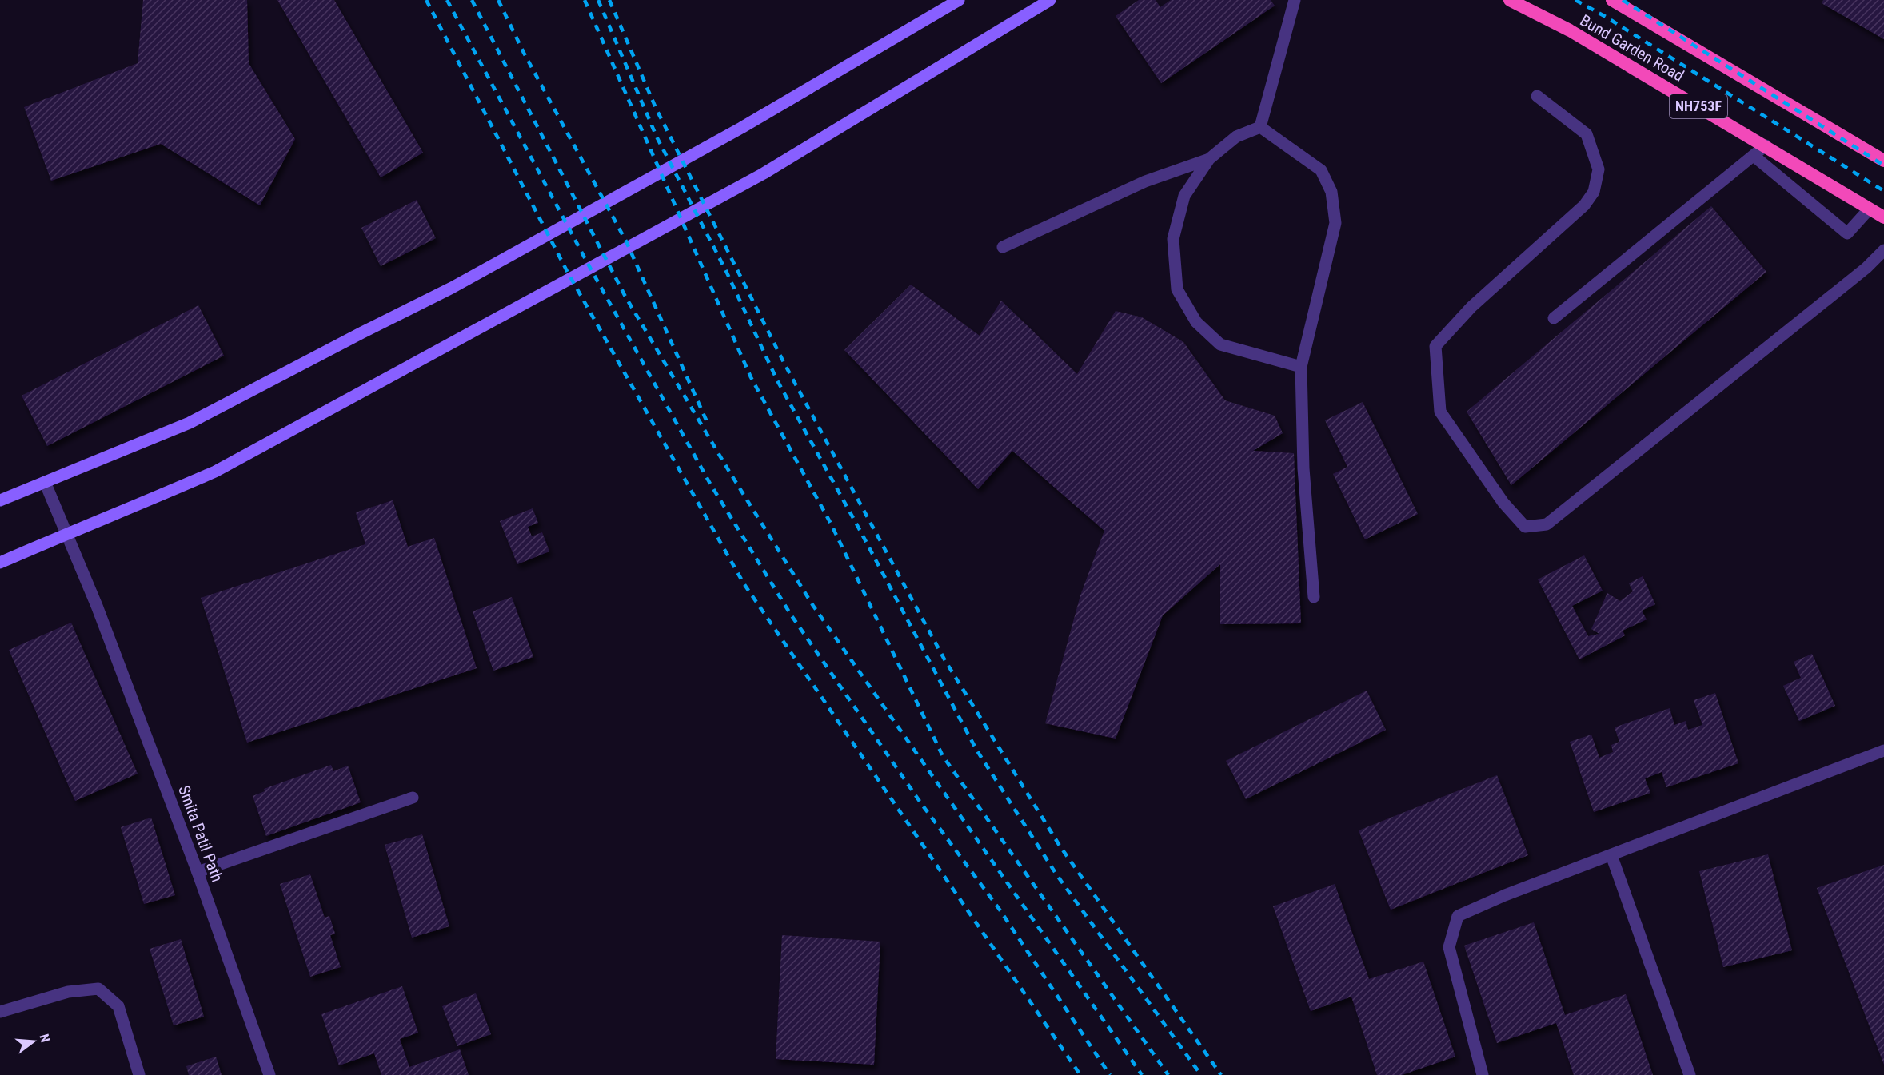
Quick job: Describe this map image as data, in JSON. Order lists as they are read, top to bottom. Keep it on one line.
{"streets":{"highway":["Bund Garden Road","NH753F"],"street":["Smita Patil Path"]},"north":"right"}
